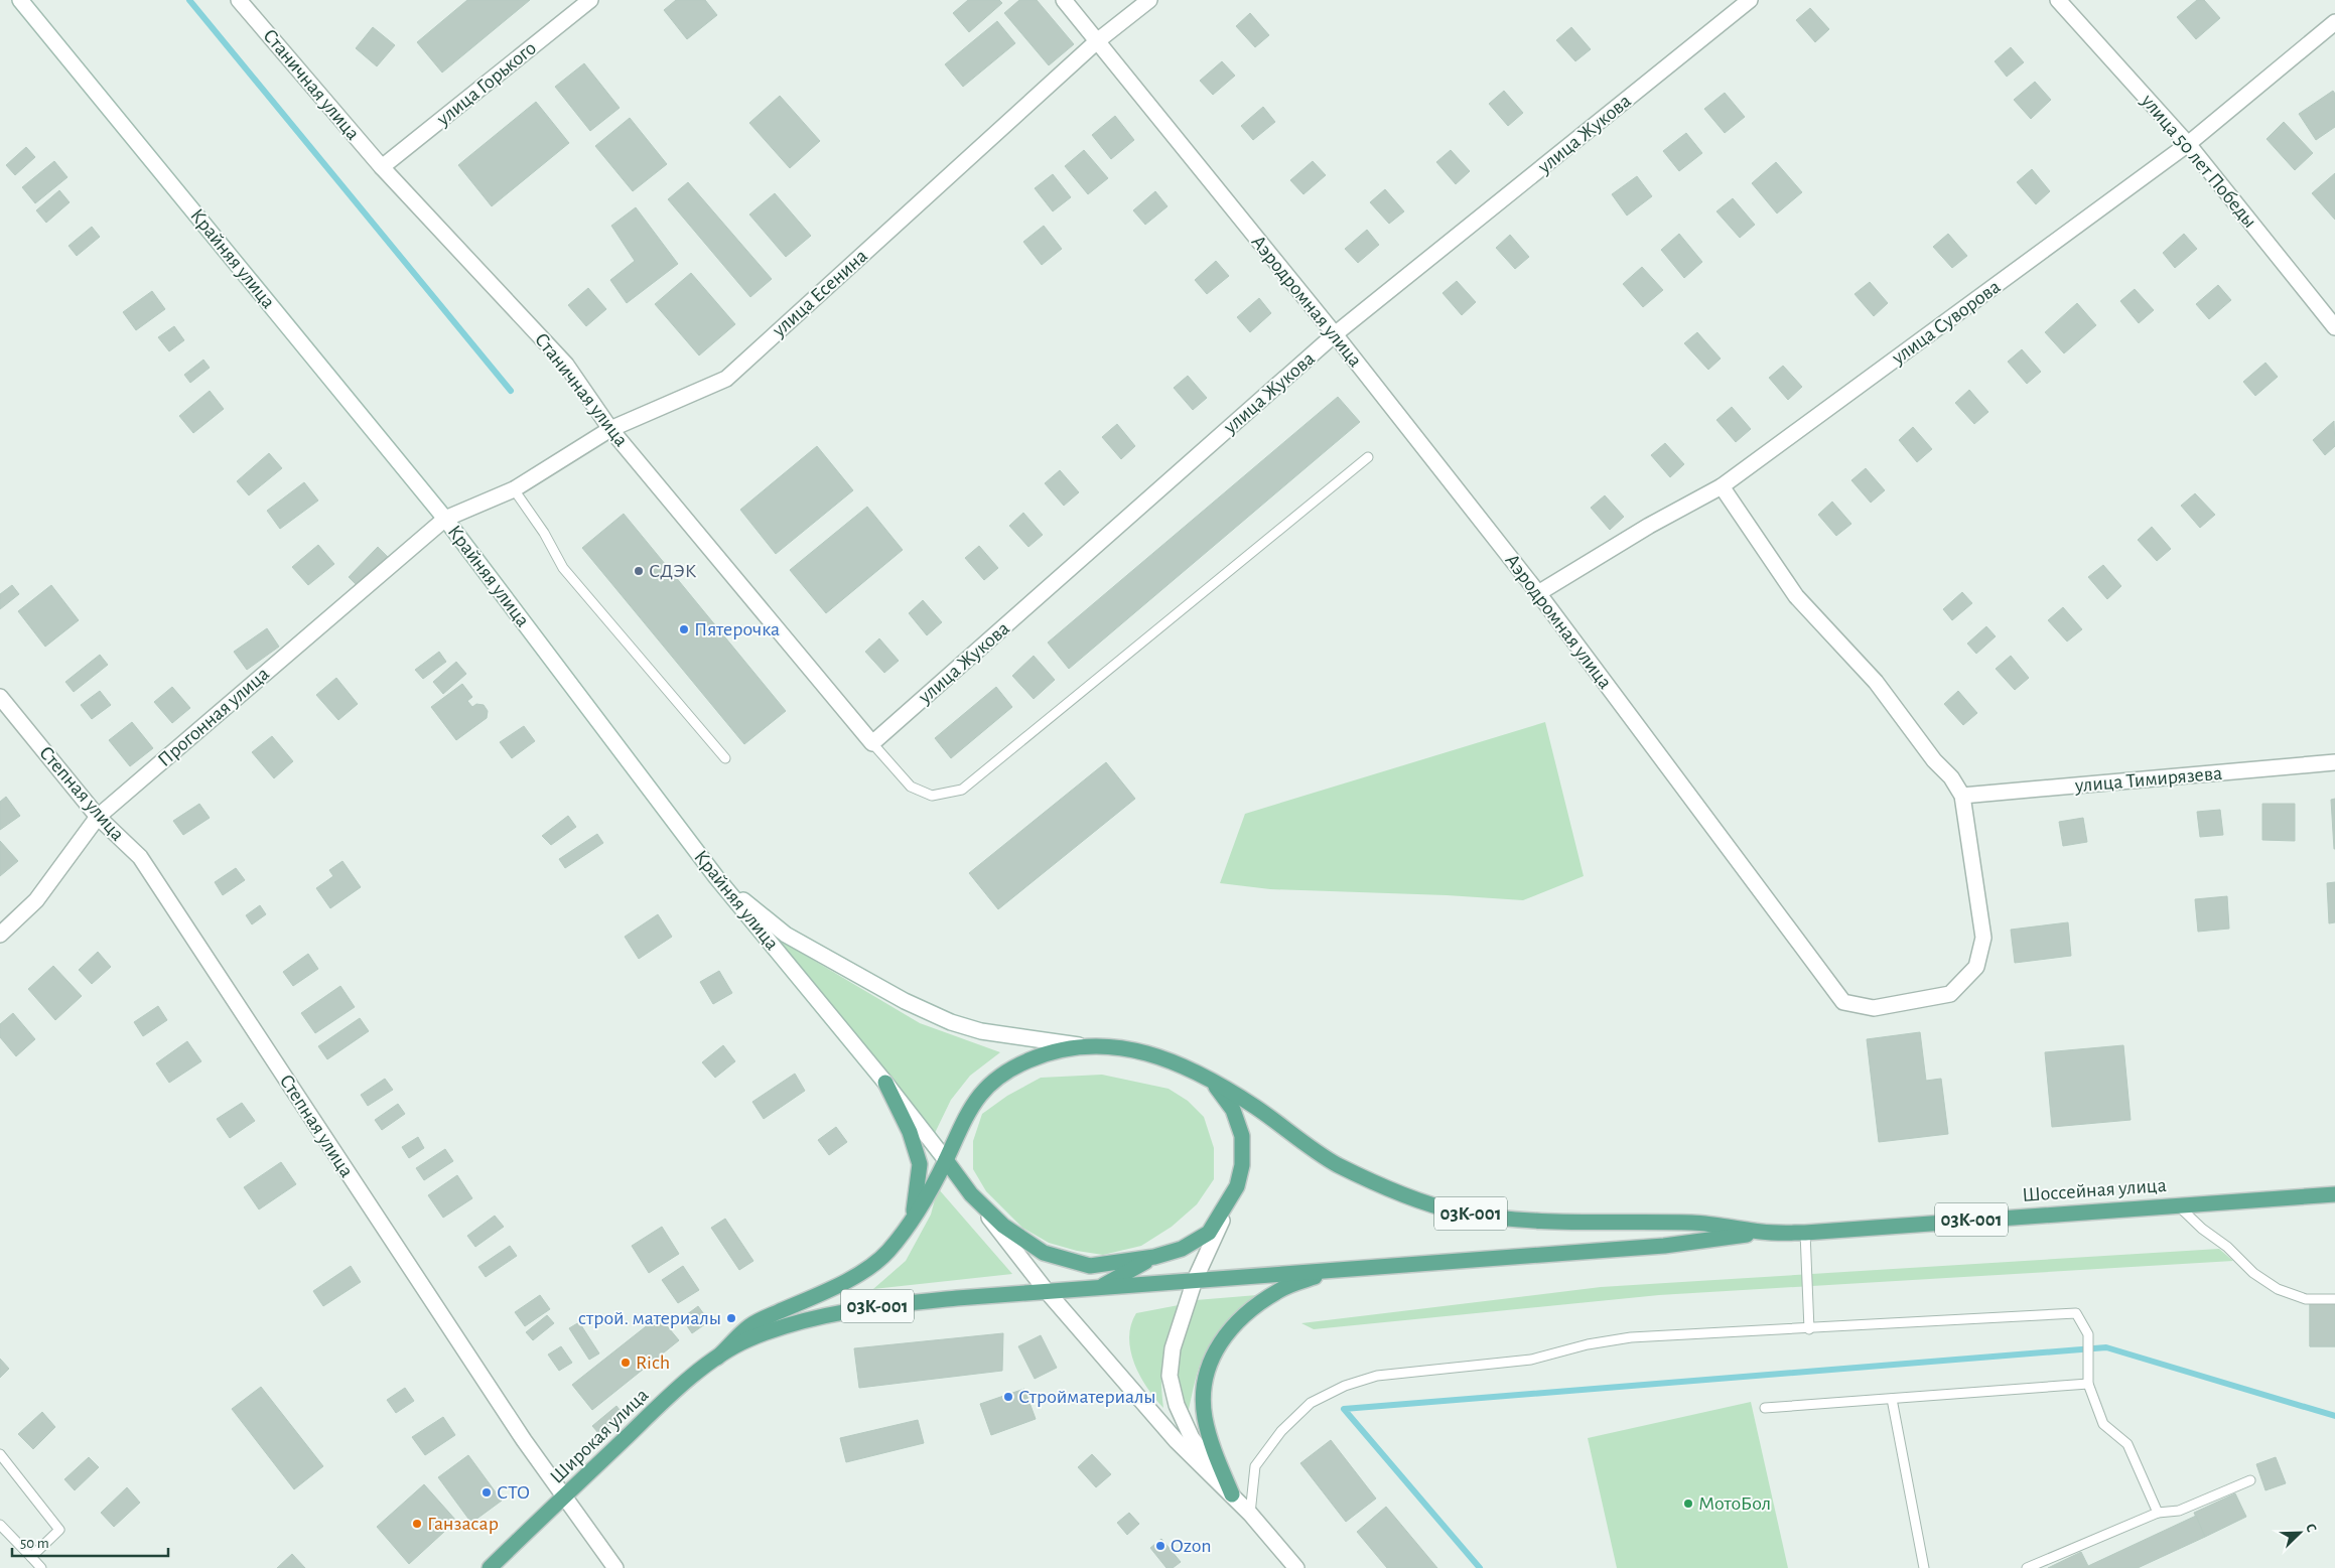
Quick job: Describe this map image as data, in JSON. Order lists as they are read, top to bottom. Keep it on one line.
{"streets":{"main road":["Шоссейная улица","03К-001","Широкая улица"],"street":["улица Горького","Станичная улица","улица Жукова","улица 50 лет Победы","Крайняя улица","улица Есенина","Аэродромная улица","улица Суворова","Прогонная улица","улица Тимирязева","Степная улица"]},"crossings":[["улица Горького","Станичная улица"],["Станичная улица","улица Жукова"],["Станичная улица","улица Есенина"],["улица Жукова","Аэродромная улица"],["улица 50 лет Победы","улица Суворова"],["Крайняя улица","улица Есенина"],["Крайняя улица","Прогонная улица"],["Крайняя улица","03К-001"],["улица Есенина","Аэродромная улица"],["улица Есенина","Прогонная улица"],["Аэродромная улица","улица Суворова"],["Аэродромная улица","улица Тимирязева"],["Прогонная улица","Степная улица"],["Степная улица","Широкая улица"],["Шоссейная улица","03К-001"],["03К-001","Широкая улица"]],"places":["СДЭК","Пятерочка","строй. материалы","Rich","Стройматериалы","СТО","МотоБол","Ганзасар","Ozon"],"scale_bar":"50 m","north":"top right"}
